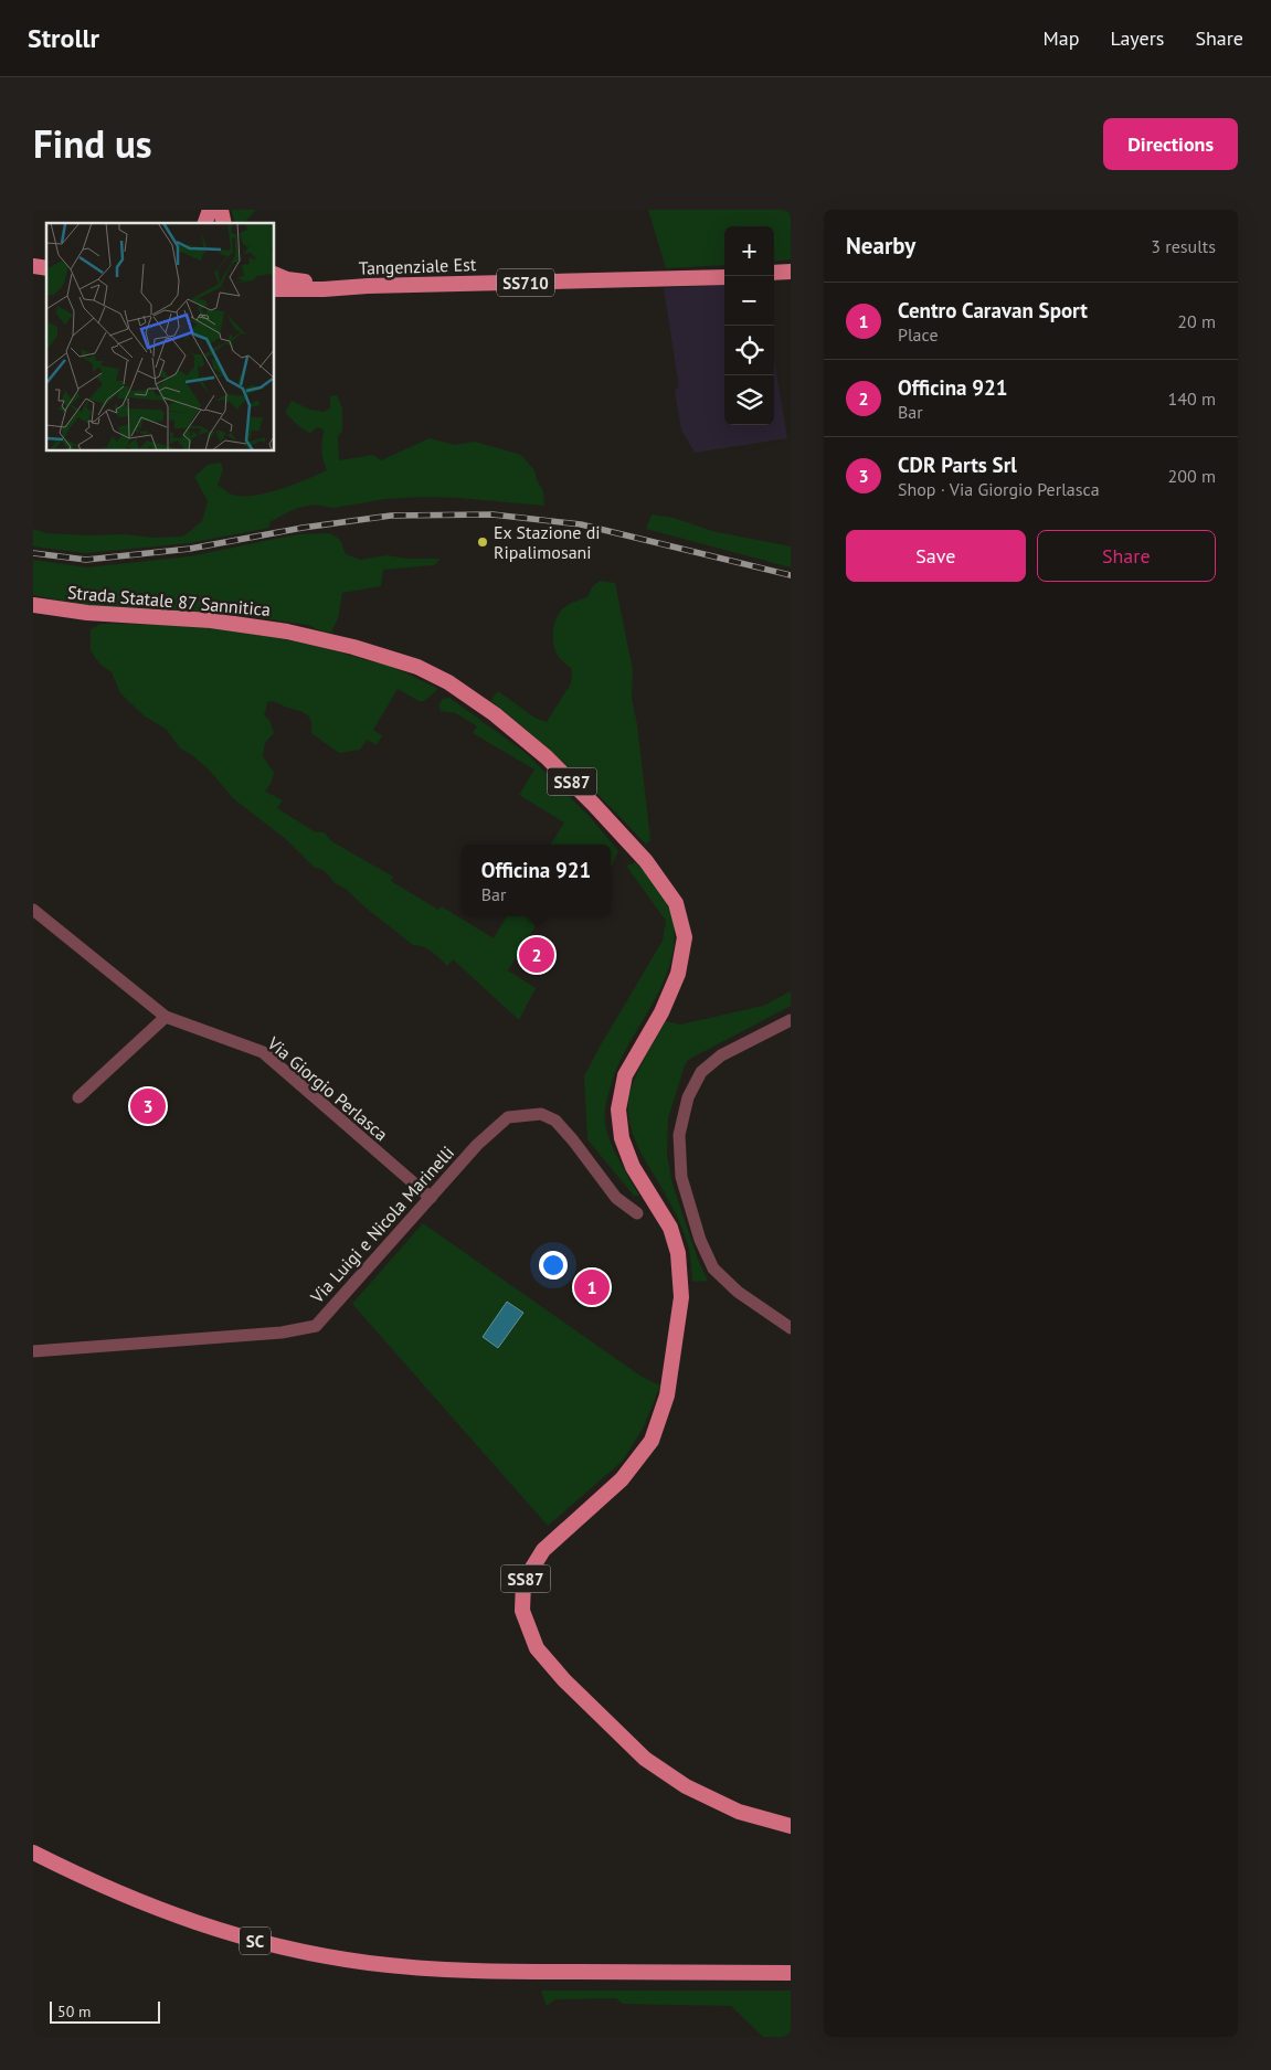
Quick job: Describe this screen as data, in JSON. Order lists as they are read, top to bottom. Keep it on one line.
{"streets":{"main road":["Tangenziale Est","SS710","Strada Statale 87 Sannitica","SS87","SC"],"street":["Via Giorgio Perlasca","Via Luigi e Nicola Marinelli"]},"crossings":[["Via Giorgio Perlasca","Via Luigi e Nicola Marinelli"]],"places":["Ex Stazione di Ripalimosani"],"scale_bar":"50 m","page":{"header":"Strollr","nav":["Map","Layers","Share"],"title":"Find us","buttons":["Directions",["Save","Share"]],"heading":["Nearby","3 results"],"map_buttons":["+","−"],"list":[{"mark":"1","name":"Centro Caravan Sport","note":"Place","value":"20 m"},{"mark":"2","name":"Officina 921","note":"Bar","value":"140 m"},{"mark":"3","name":"CDR Parts Srl","note":"Shop · Via Giorgio Perlasca","value":"200 m"}],"popup":["Officina 921","Bar"],"pins":["2","3","1"],"scale":"50 m"}}
